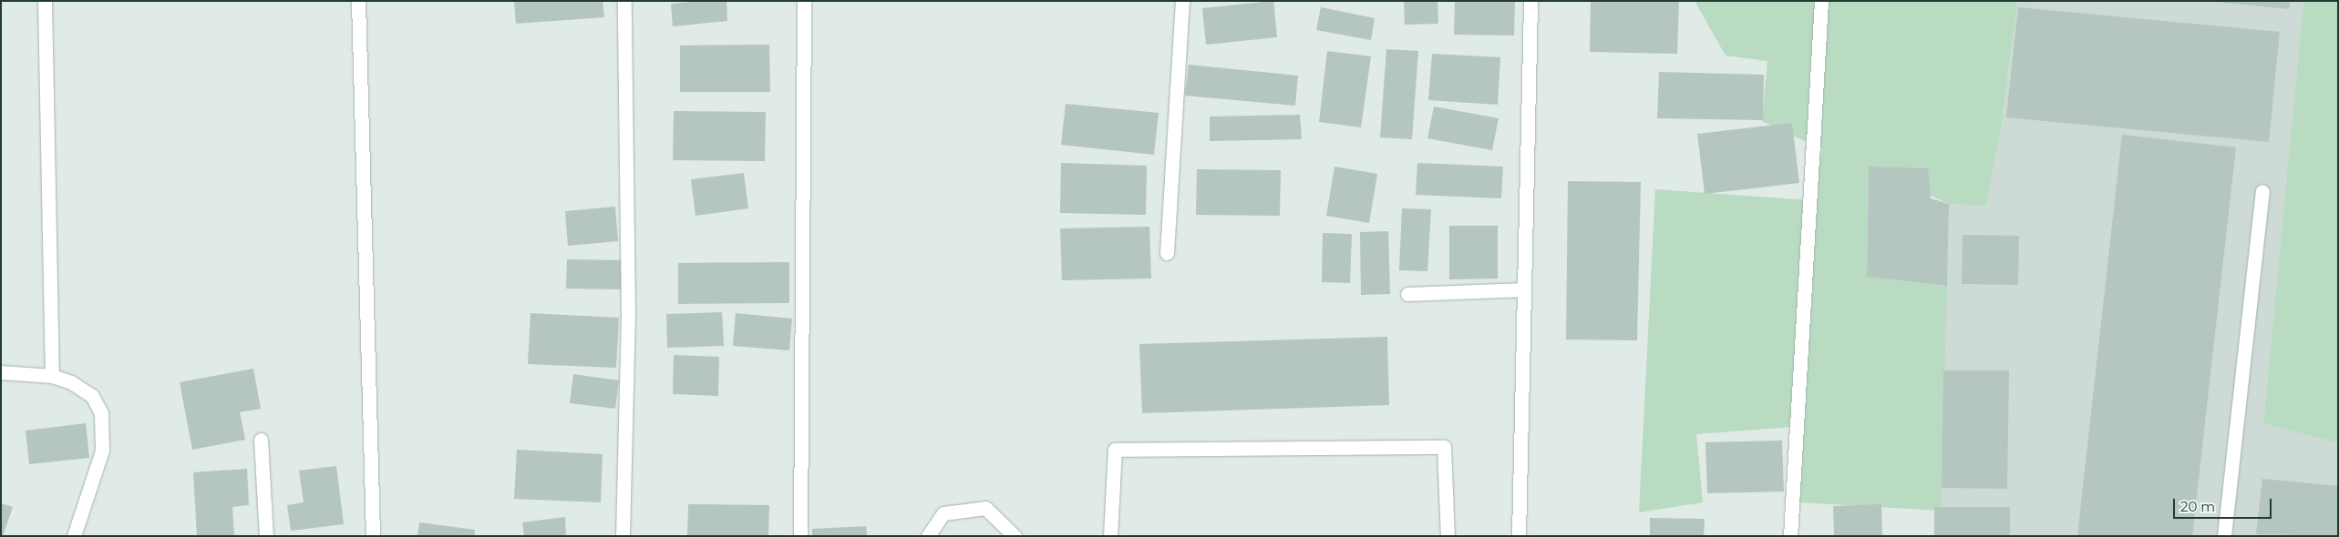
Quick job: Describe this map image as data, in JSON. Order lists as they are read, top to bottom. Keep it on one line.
{"scale_bar":"20 m"}
